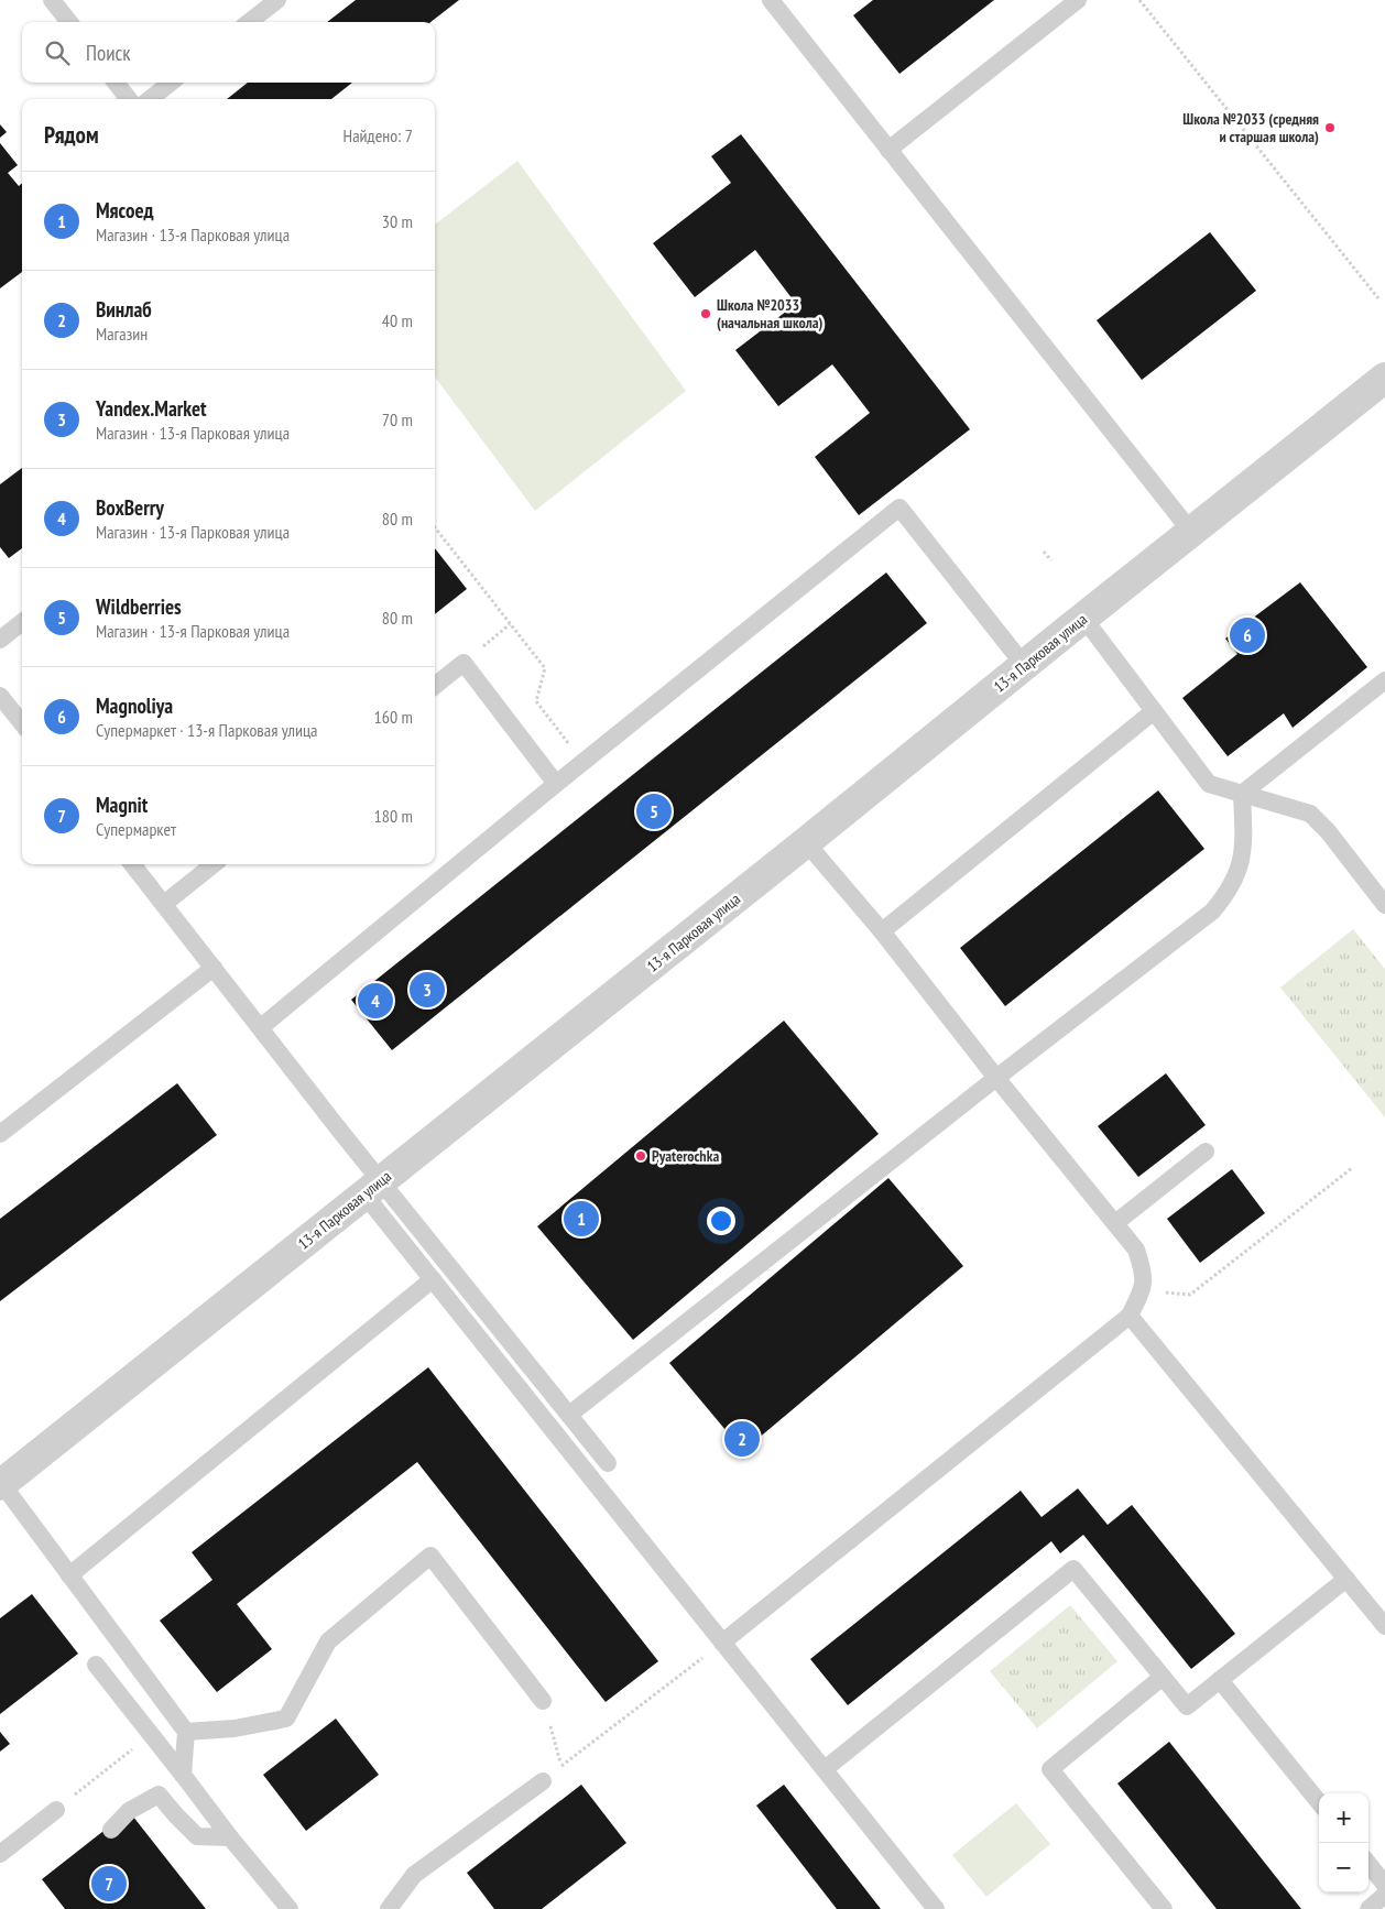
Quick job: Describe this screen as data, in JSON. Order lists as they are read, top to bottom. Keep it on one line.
{"streets":{"street":["13-я Парковая улица"]},"places":["Школа №2033 (средняя и старшая школа)","Школа №2033 (начальная школа)","Pyaterochka"],"page":{"search":"Поиск","heading":["Рядом","Найдено: 7"],"list":[{"mark":"1","name":"Мясоед","note":"Магазин · 13-я Парковая улица","value":"30 m"},{"mark":"2","name":"Винлаб","note":"Магазин","value":"40 m"},{"mark":"3","name":"Yandex.Market","note":"Магазин · 13-я Парковая улица","value":"70 m"},{"mark":"4","name":"BoxBerry","note":"Магазин · 13-я Парковая улица","value":"80 m"},{"mark":"5","name":"Wildberries","note":"Магазин · 13-я Парковая улица","value":"80 m"},{"mark":"6","name":"Magnoliya","note":"Супермаркет · 13-я Парковая улица","value":"160 m"},{"mark":"7","name":"Magnit","note":"Супермаркет","value":"180 m"}],"pins":["6","5","3","4","1","2","7"],"map_buttons":["+","−"]}}
